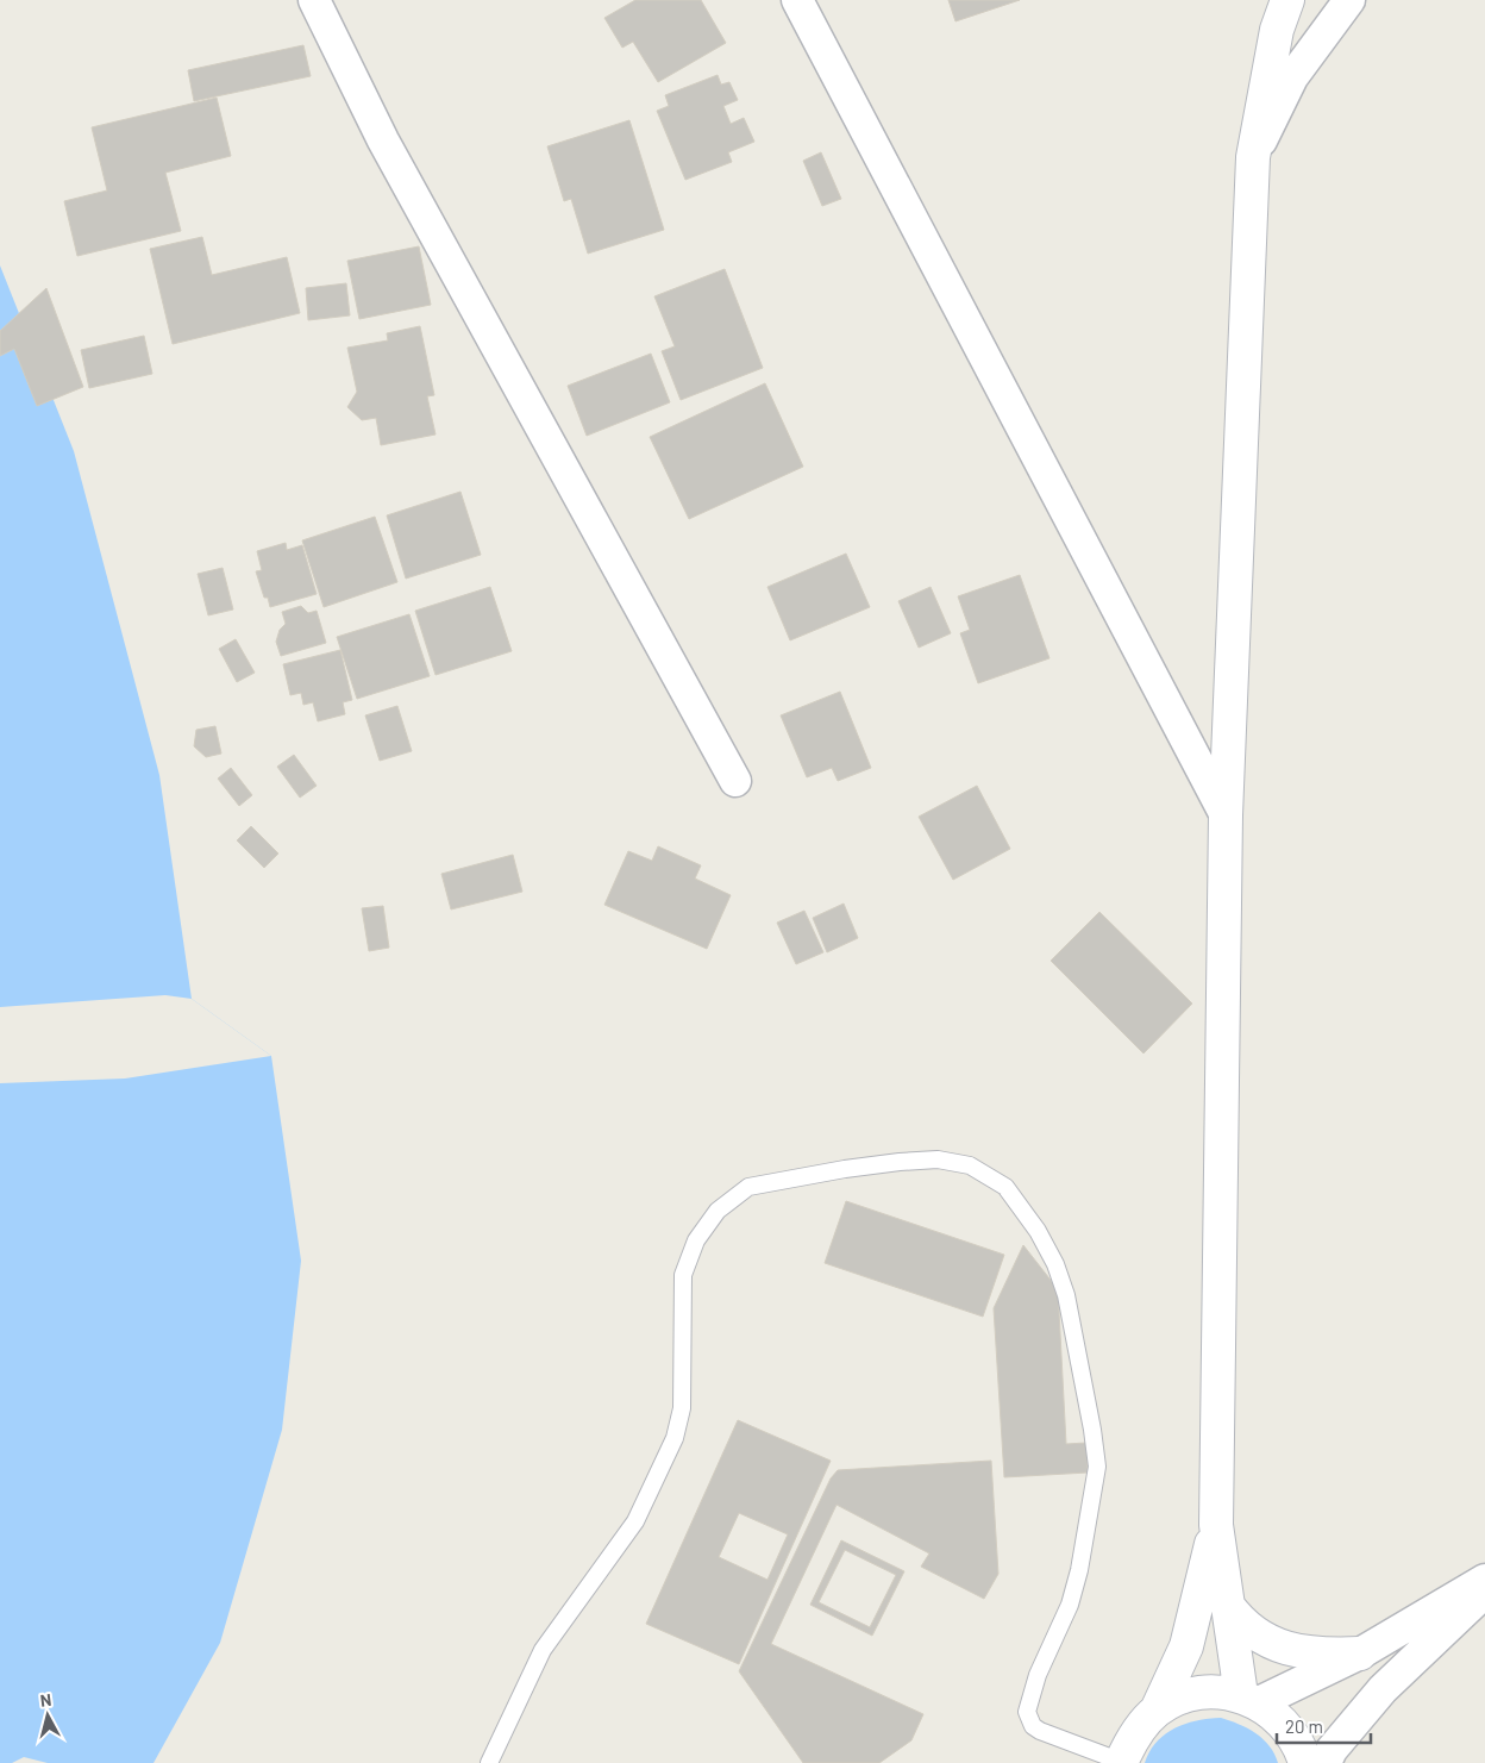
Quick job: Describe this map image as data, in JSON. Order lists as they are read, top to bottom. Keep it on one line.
{"scale_bar":"20 m","north":"top"}
